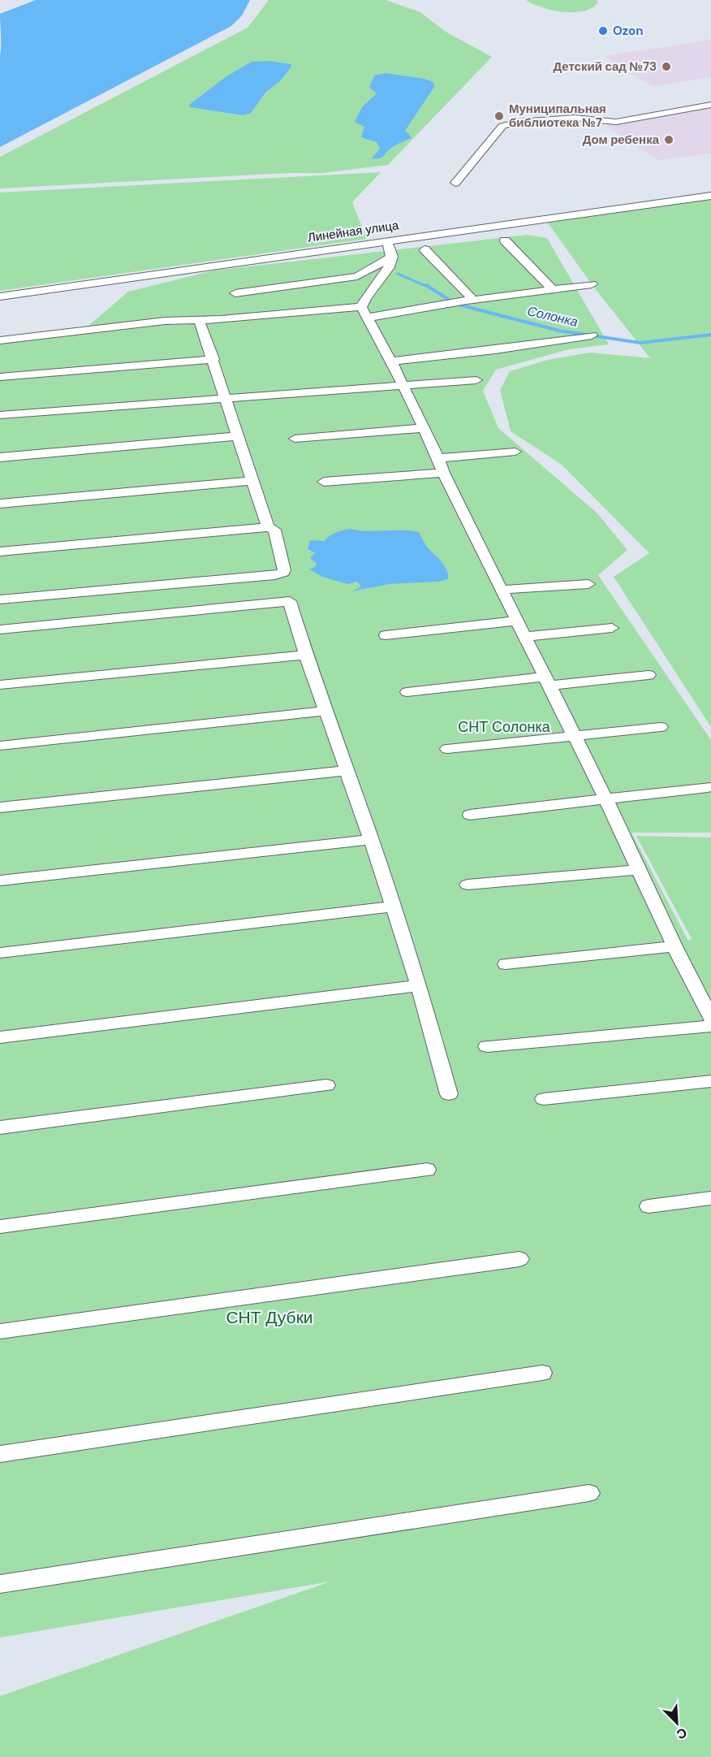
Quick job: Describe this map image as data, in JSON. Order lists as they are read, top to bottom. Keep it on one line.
{"streets":{"street":["Линейная улица"]},"water":["Солонка"],"parks":["СНТ Солонка","СНТ Дубки"],"places":["Ozon","Детский сад №73","Муниципальная библиотека №7","Дом ребенка"],"north":"bottom right"}
